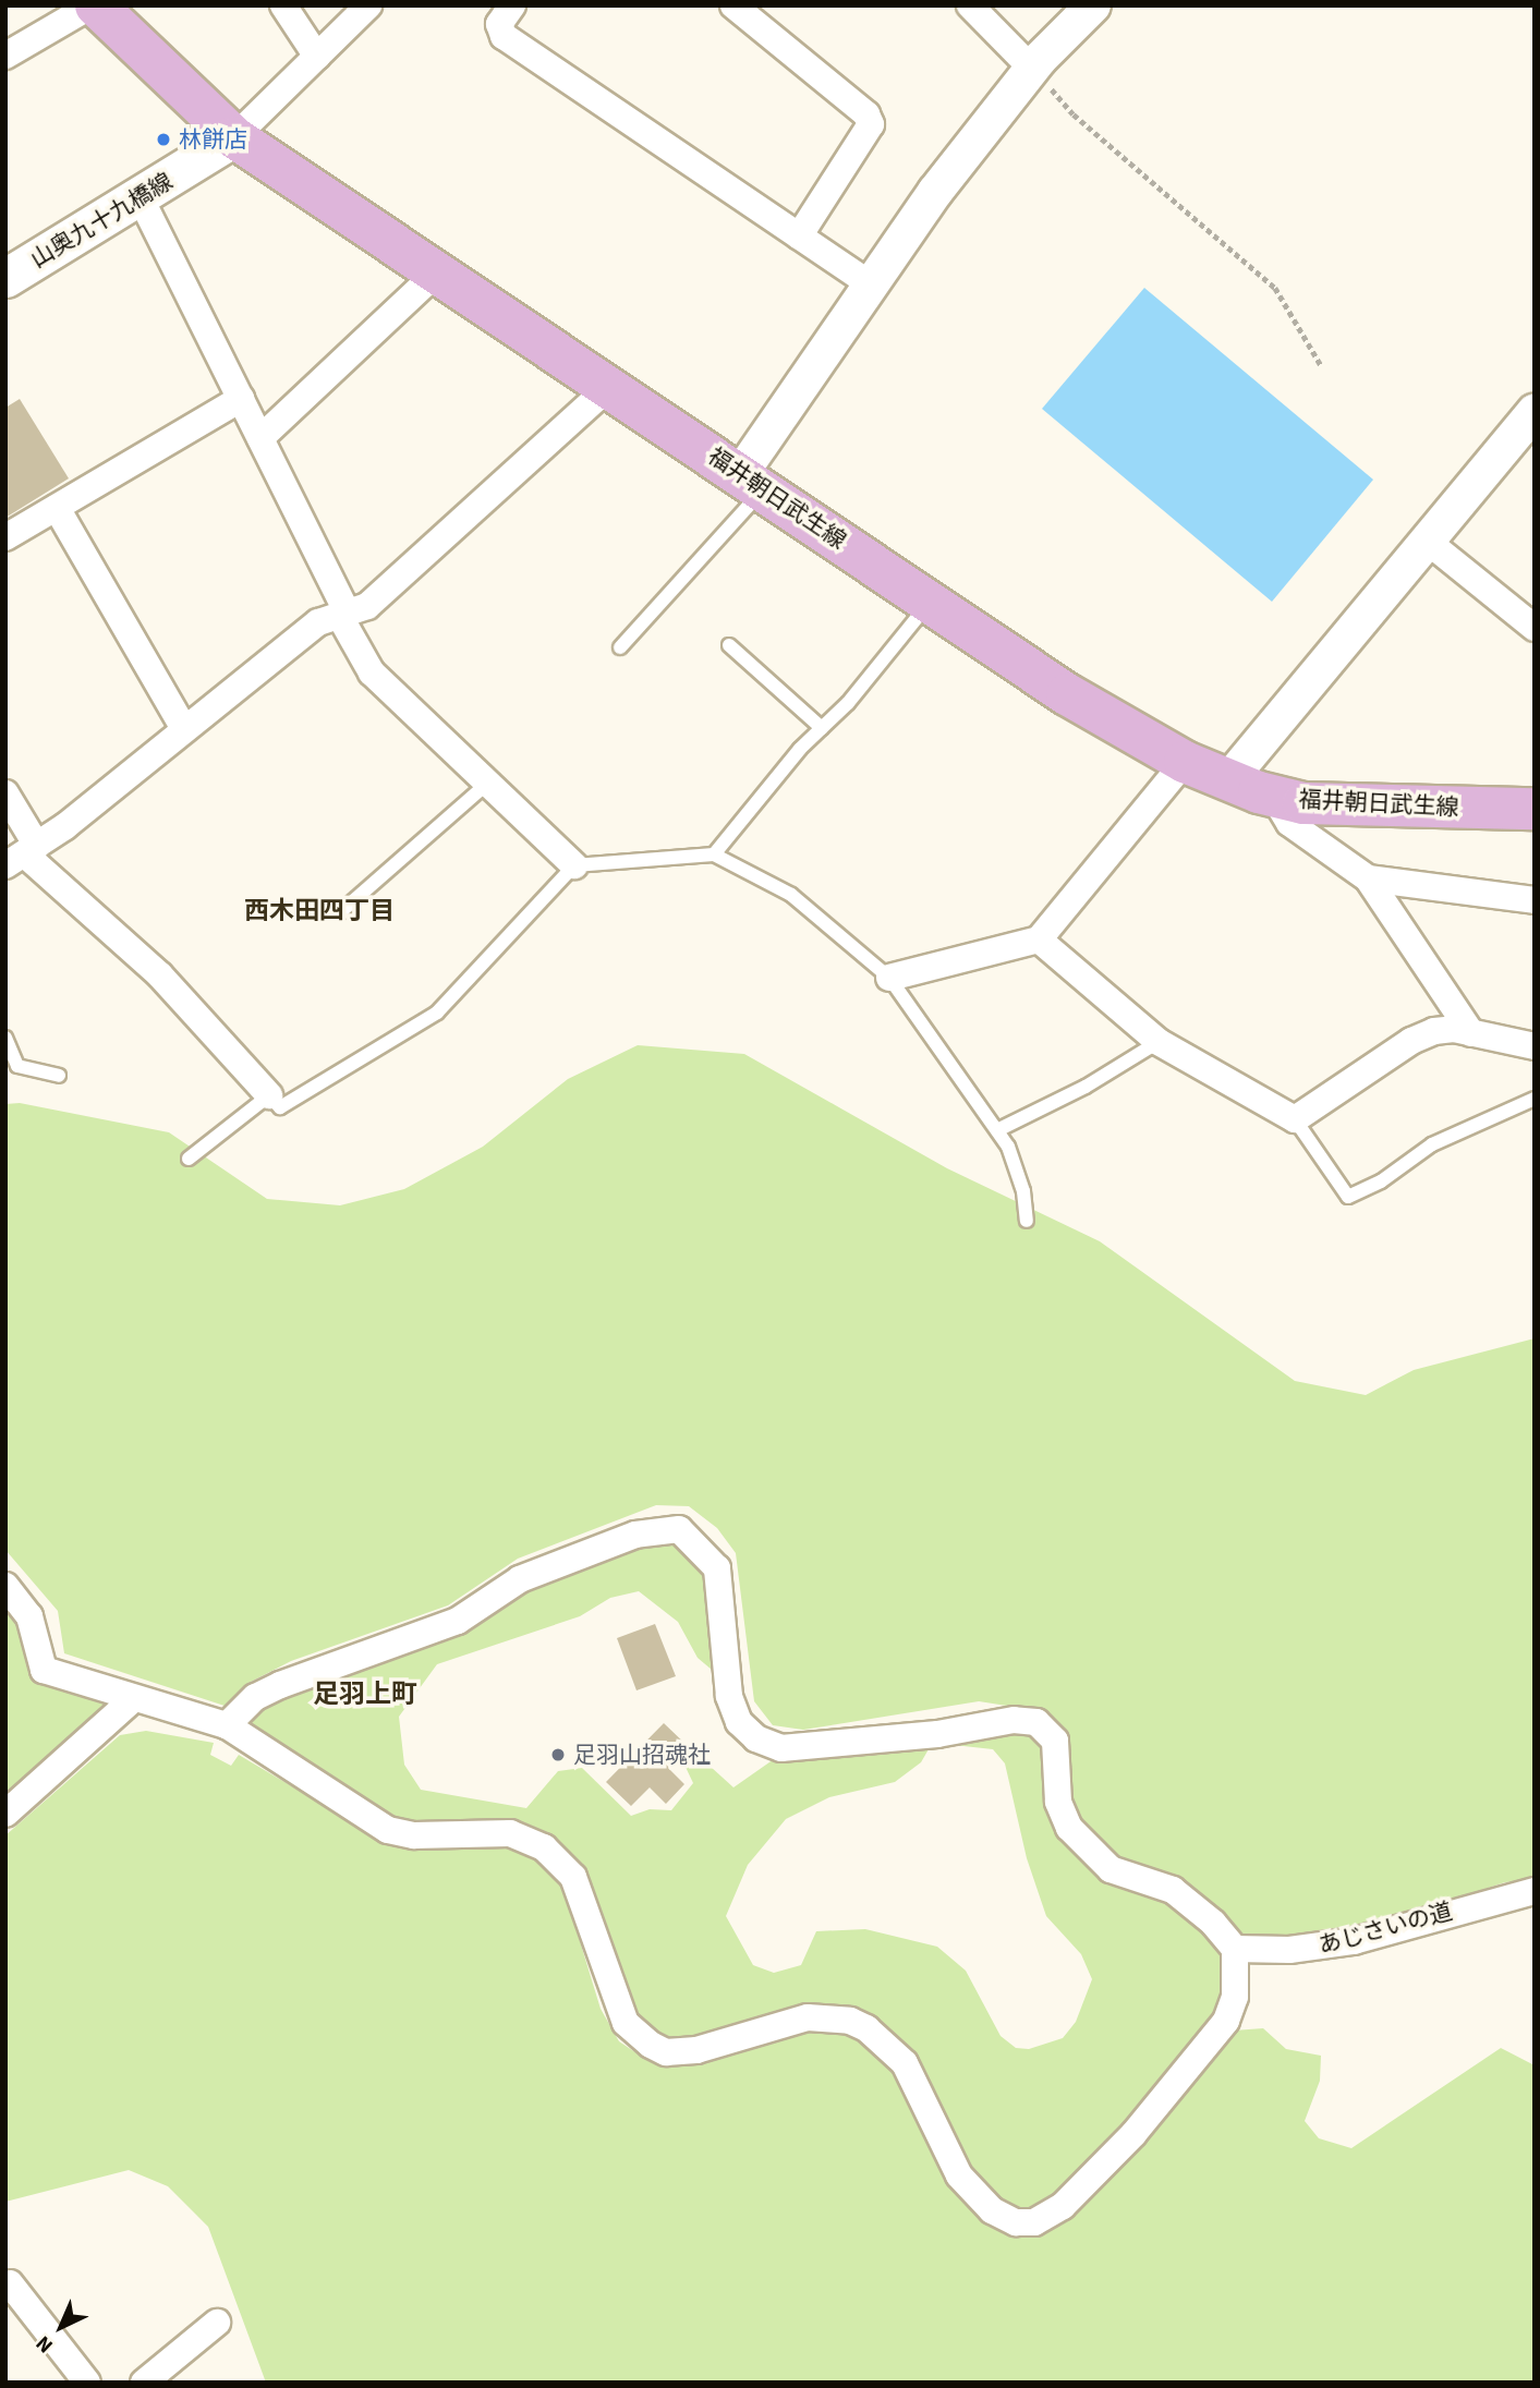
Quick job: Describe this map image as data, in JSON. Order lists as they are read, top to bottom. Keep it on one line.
{"streets":{"main road":["山奥九十九橋線","福井朝日武生線"],"street":["あじさいの道"]},"crossings":[["山奥九十九橋線","福井朝日武生線"]],"districts":["西木田四丁目","足羽上町"],"places":["林餅店","足羽山招魂社"],"north":"bottom left"}
